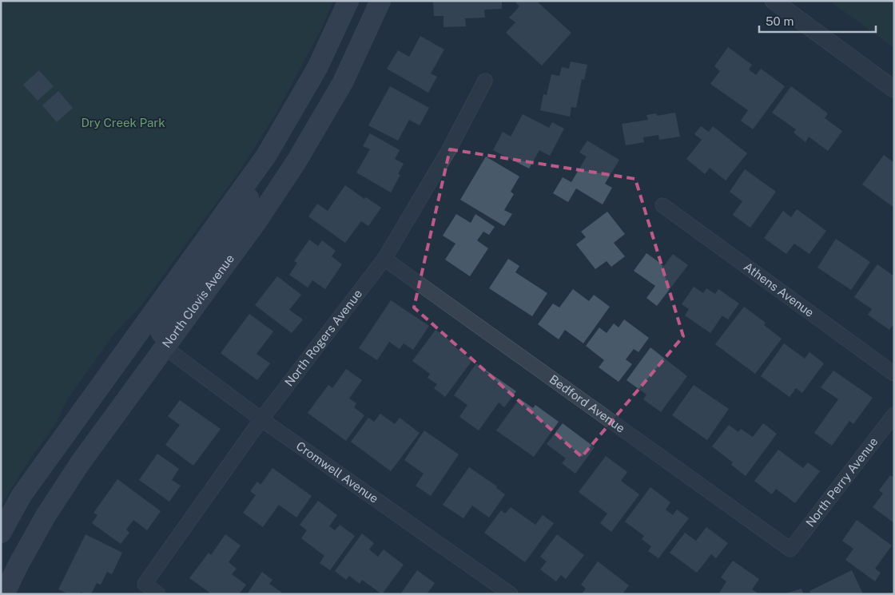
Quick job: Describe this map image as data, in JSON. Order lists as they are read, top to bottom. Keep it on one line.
{"streets":{"main road":["North Clovis Avenue"],"street":["Athens Avenue","North Rogers Avenue","Bedford Avenue","Cromwell Avenue","North Perry Avenue"]},"crossings":[["North Clovis Avenue","Cromwell Avenue"],["North Rogers Avenue","Bedford Avenue"],["North Rogers Avenue","Cromwell Avenue"],["Bedford Avenue","North Perry Avenue"]],"parks":["Dry Creek Park"],"scale_bar":"50 m"}
